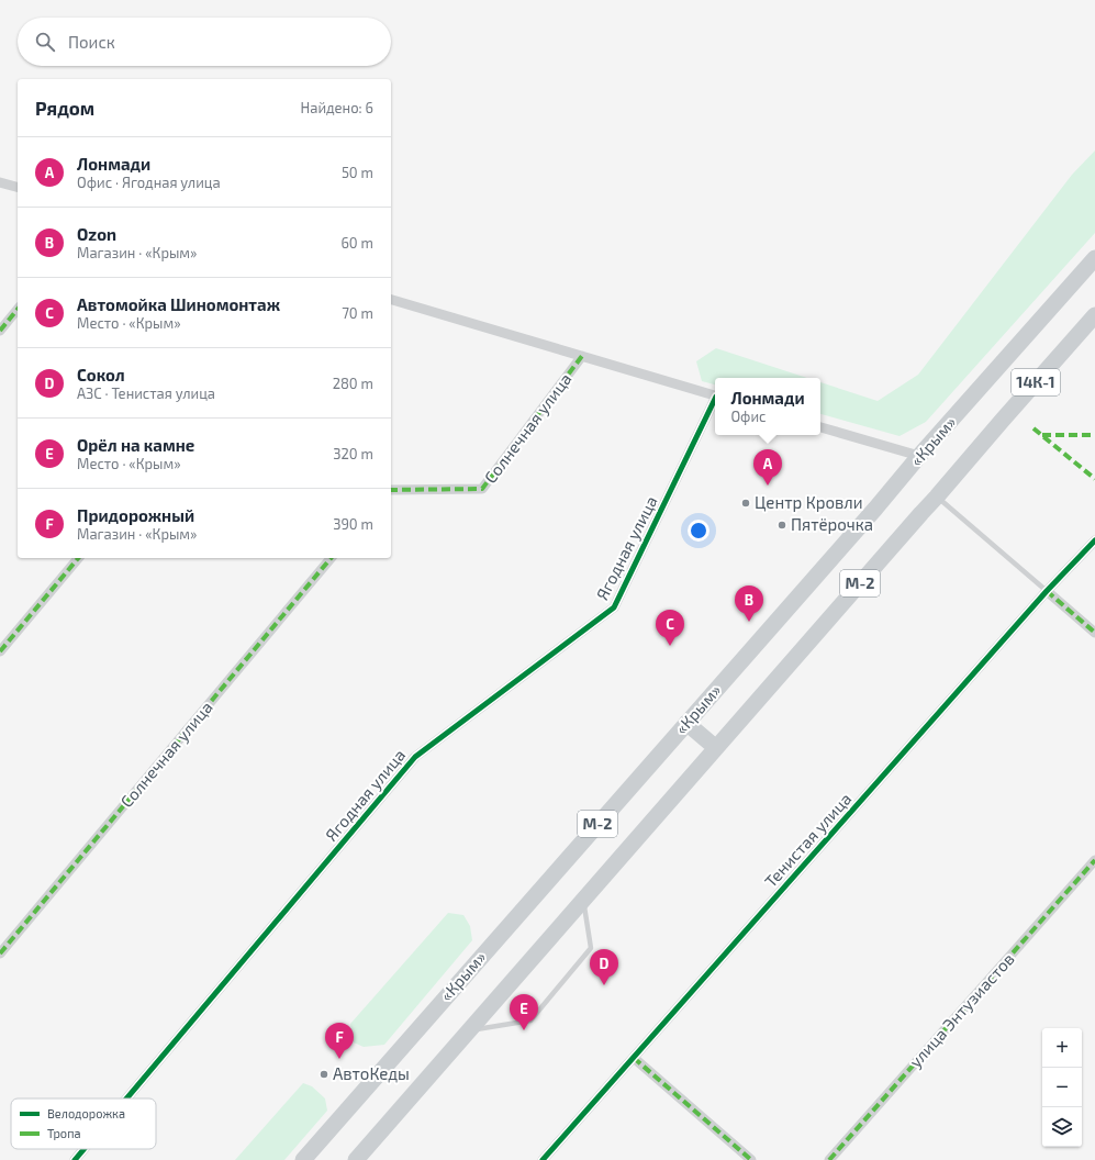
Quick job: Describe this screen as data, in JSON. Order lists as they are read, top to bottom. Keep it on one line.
{"streets":{"main road":["14К-1","«Крым»","М-2"],"street":["Солнечная улица","Ягодная улица","Тенистая улица","улица Энтузиастов"]},"crossings":[["14К-1","М-2"]],"places":["Центр Кровли","Пятёрочка","АвтоКеды"],"legend":["Велодорожка","Тропа"],"page":{"search":"Поиск","heading":["Рядом","Найдено: 6"],"list":[{"mark":"A","name":"Лонмади","note":"Офис · Ягодная улица","value":"50 m"},{"mark":"B","name":"Ozon","note":"Магазин · «Крым»","value":"60 m"},{"mark":"C","name":"Автомойка Шиномонтаж","note":"Место · «Крым»","value":"70 m"},{"mark":"D","name":"Сокол","note":"АЗС · Тенистая улица","value":"280 m"},{"mark":"E","name":"Орёл на камне","note":"Место · «Крым»","value":"320 m"},{"mark":"F","name":"Придорожный","note":"Магазин · «Крым»","value":"390 m"}],"popup":["Лонмади","Офис"],"pins":["A","B","C","D","E","F"],"map_buttons":["+","−"]}}
